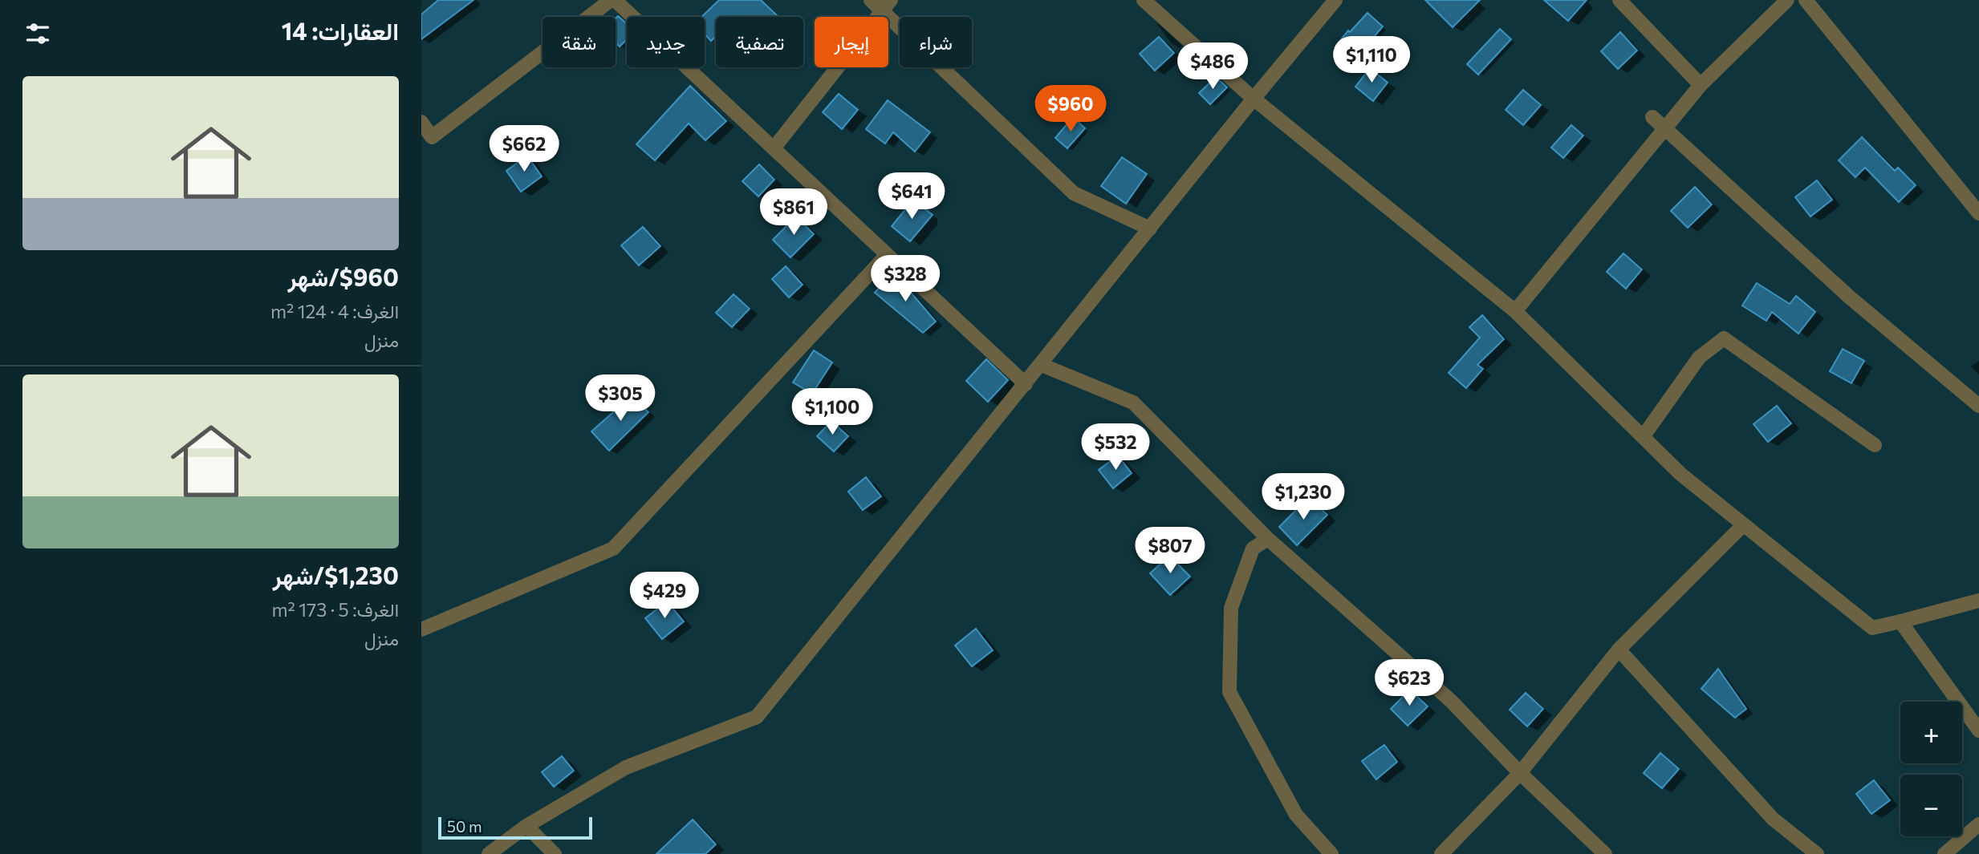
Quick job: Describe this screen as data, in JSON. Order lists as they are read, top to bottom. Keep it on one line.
{"scale_bar":"50 m","page":{"heading":"العقارات: 14","chip":["شراء","إيجار","تصفية","جديد","شقة"],"price":["$1,110","$486","$960","$662","$641","$861","$328","$305","$1,100","$532","$1,230","$807","$429","$623"],"list":[{"name":"$960/شهر","note":"الغرف: 4 · 124 m² · منزل"},{"name":"$1,230/شهر","note":"الغرف: 5 · 173 m² · منزل"}],"map_buttons":["+","−"],"scale":"50 m"}}
